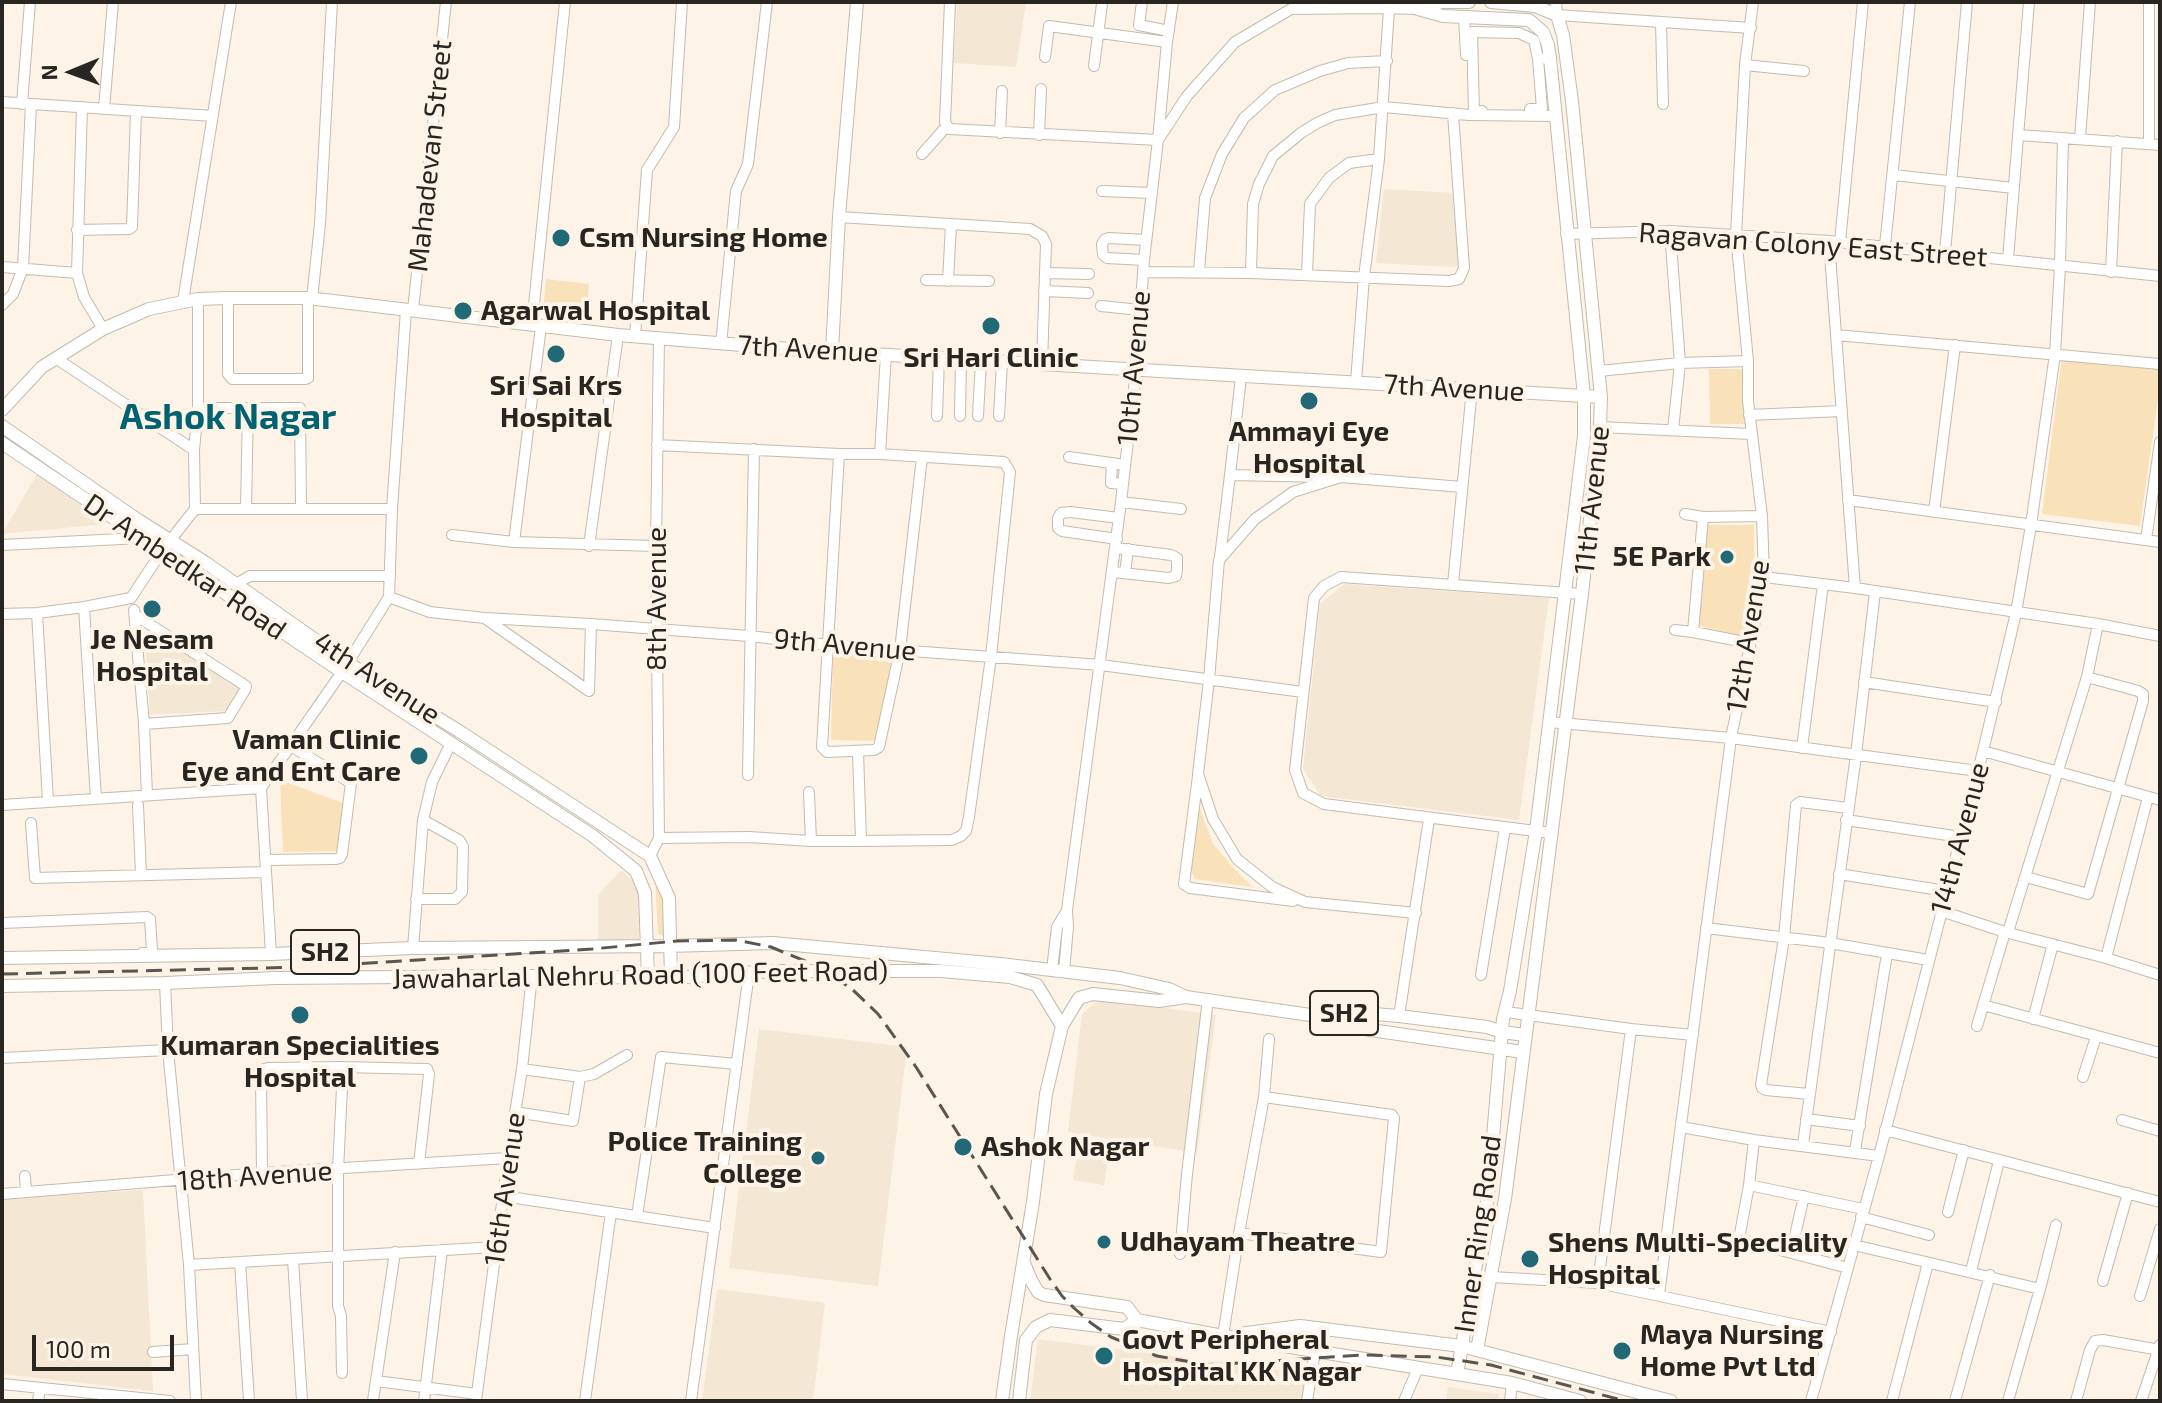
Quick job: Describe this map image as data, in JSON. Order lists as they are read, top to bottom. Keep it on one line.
{"streets":{"main road":["7th Avenue","11th Avenue","Dr Ambedkar Road","4th Avenue","SH2","Jawaharlal Nehru Road (100 Feet Road)","Inner Ring Road"],"street":["Mahadevan Street","Ragavan Colony East Street","10th Avenue","8th Avenue","12th Avenue","9th Avenue","14th Avenue","18th Avenue","16th Avenue"]},"crossings":[["Mahadevan Street","7th Avenue"],["Mahadevan Street","9th Avenue"],["Ragavan Colony East Street","11th Avenue"],["Ragavan Colony East Street","12th Avenue"],["Ragavan Colony East Street","14th Avenue"],["7th Avenue","10th Avenue"],["7th Avenue","11th Avenue"],["7th Avenue","8th Avenue"],["10th Avenue","11th Avenue"],["10th Avenue","9th Avenue"],["10th Avenue","Jawaharlal Nehru Road (100 Feet Road)"],["11th Avenue","SH2"],["11th Avenue","Inner Ring Road"],["Dr Ambedkar Road","4th Avenue"],["Dr Ambedkar Road","Jawaharlal Nehru Road (100 Feet Road)"],["8th Avenue","9th Avenue"],["8th Avenue","4th Avenue"],["SH2","Jawaharlal Nehru Road (100 Feet Road)"],["SH2","Inner Ring Road"],["Jawaharlal Nehru Road (100 Feet Road)","16th Avenue"],["18th Avenue","16th Avenue"]],"districts":["Ashok Nagar"],"places":["Csm Nursing Home","Agarwal Hospital","Sri Hari Clinic","Sri Sai Krs Hospital","Ammayi Eye Hospital","5E Park","Je Nesam Hospital","Vaman Clinic Eye and Ent Care","Kumaran Specialities Hospital","Ashok Nagar","Police Training College","Udhayam Theatre","Shens Multi-Speciality Hospital","Maya Nursing Home Pvt Ltd","Govt Peripheral Hospital KK Nagar"],"scale_bar":"100 m","north":"left"}
